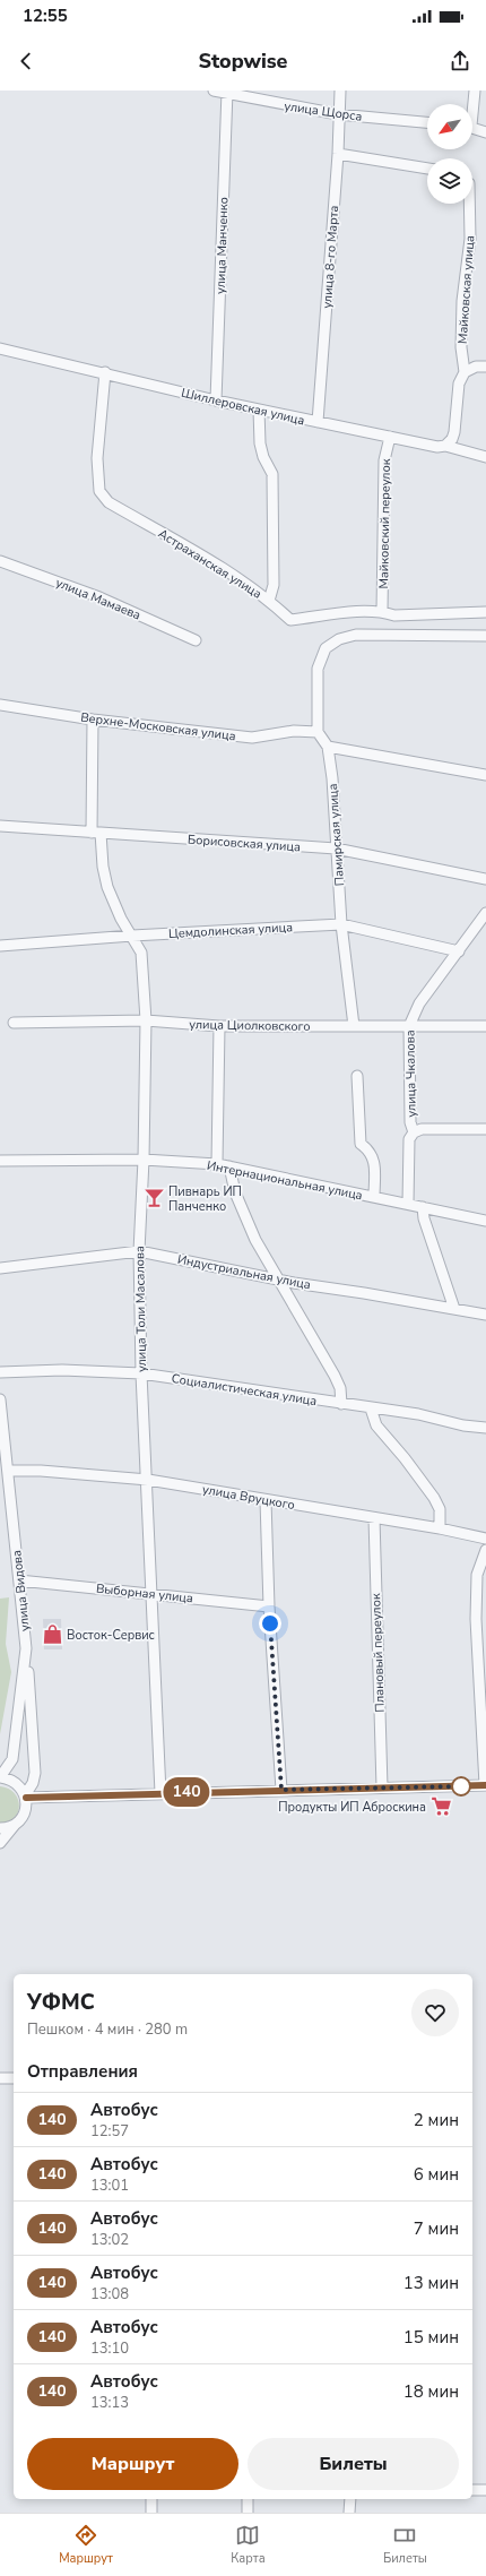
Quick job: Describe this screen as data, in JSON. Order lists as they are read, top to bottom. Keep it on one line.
{"streets":{"street":["улица Щорса","улица Манченко","улица 8-го Марта","Майковская улица","Шиллеровская улица","Майковский переулок","Астраханская улица","улица Мамаева","Верхне-Московская улица","Памирская улица","Борисовская улица","Цемдолинская улица","улица Циолковского","улица Чкалова","Интернациональная улица","Индустриальная улица","улица Толи Масалова","Социалистическая улица","улица Вруцкого","улица Видова","Выборная улица","Плановый переулок"]},"crossings":[["улица Щорса","улица Манченко"],["улица Щорса","улица 8-го Марта"],["улица Манченко","Шиллеровская улица"],["улица 8-го Марта","Шиллеровская улица"],["Шиллеровская улица","Майковский переулок"],["Шиллеровская улица","Астраханская улица"],["Майковский переулок","Астраханская улица"],["Верхне-Московская улица","улица Толи Масалова"],["Памирская улица","Борисовская улица"],["Памирская улица","Цемдолинская улица"],["Памирская улица","улица Циолковского"],["Борисовская улица","улица Толи Масалова"],["Цемдолинская улица","улица Чкалова"],["Цемдолинская улица","улица Толи Масалова"],["улица Циолковского","улица Чкалова"],["улица Циолковского","улица Толи Масалова"],["улица Чкалова","Интернациональная улица"],["Интернациональная улица","улица Толи Масалова"],["Индустриальная улица","улица Толи Масалова"],["улица Толи Масалова","Социалистическая улица"],["улица Толи Масалова","улица Вруцкого"],["улица Толи Масалова","Выборная улица"],["улица Вруцкого","улица Видова"],["улица Вруцкого","Плановый переулок"],["улица Видова","Выборная улица"]],"places":{"bar":["Пивнарь ИП Панченко"],"shop":["Восток-Сервис"],"supermarket":["Продукты ИП Аброскина"]},"lines":["bus line 140"],"north":"bottom left","page":{"status":"12:55","header":"Stopwise","on_map":"140","heading":[["УФМС","Пешком · 4 мин · 280 m"],"Отправления"],"list":[{"mark":"140","name":"Автобус","note":"12:57","value":"2 мин"},{"mark":"140","name":"Автобус","note":"13:01","value":"6 мин"},{"mark":"140","name":"Автобус","note":"13:02","value":"7 мин"},{"mark":"140","name":"Автобус","note":"13:08","value":"13 мин"},{"mark":"140","name":"Автобус","note":"13:10","value":"15 мин"},{"mark":"140","name":"Автобус","note":"13:13","value":"18 мин"}],"buttons":["Маршрут","Билеты"],"tabs":["Маршрут","Карта","Билеты"]}}
